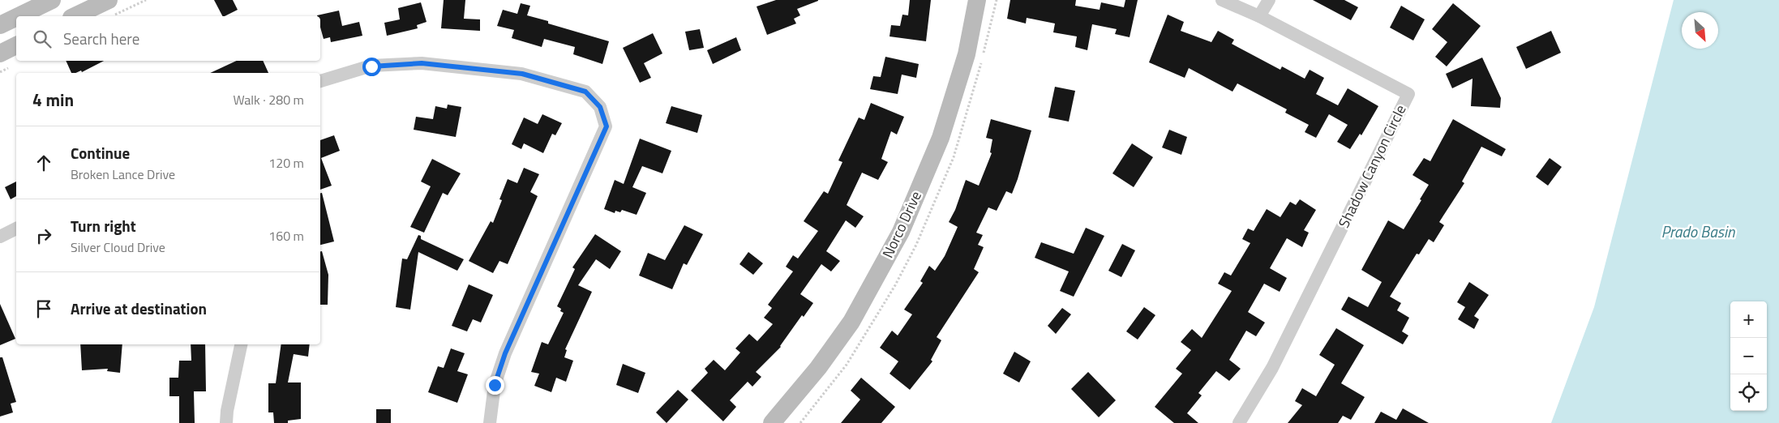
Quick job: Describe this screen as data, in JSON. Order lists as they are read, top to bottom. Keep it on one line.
{"streets":{"main road":["Norco Drive"],"street":["Shadow Canyon Circle"]},"water":["Prado Basin"],"north":"bottom right","page":{"search":"Search here","heading":["4 min","Walk · 280 m"],"list":[["Continue","Broken Lance Drive","120 m"],["Turn right","Silver Cloud Drive","160 m"],"Arrive at destination"],"map_buttons":["+","−"]}}
